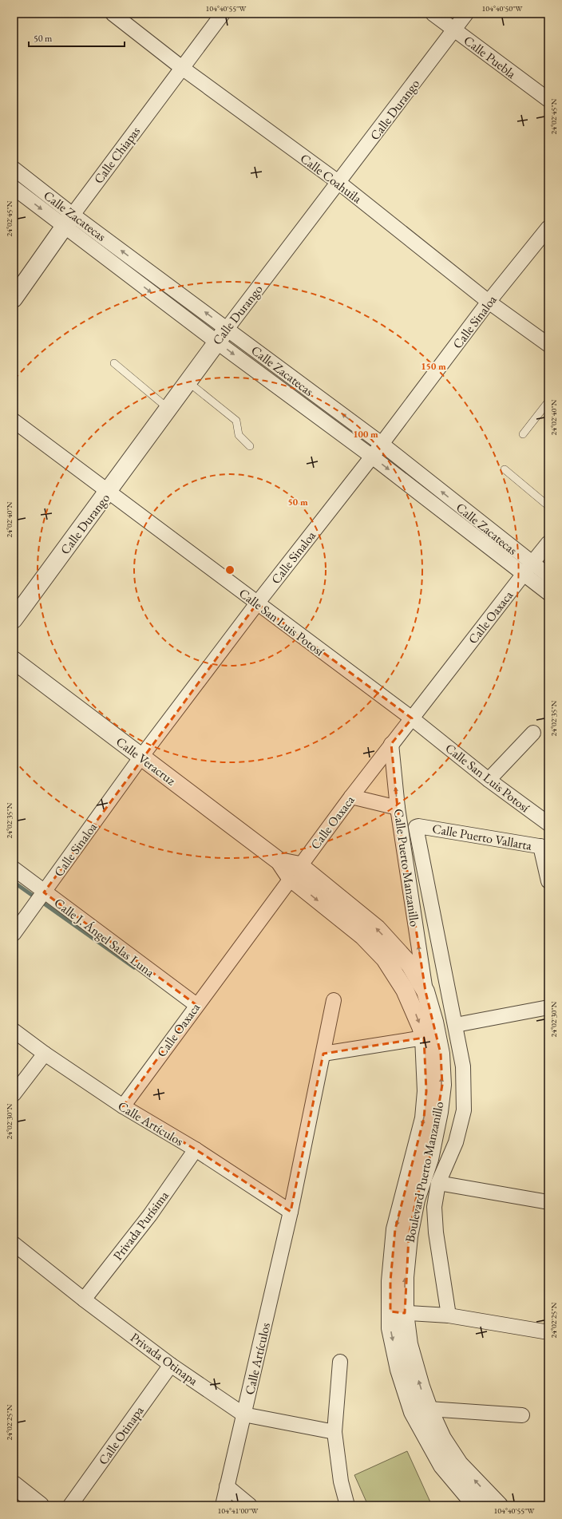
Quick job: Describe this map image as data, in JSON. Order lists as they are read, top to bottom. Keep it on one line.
{"streets":{"street":["Calle Puebla","Calle Durango","Calle Chiapas","Calle Coahuila","Calle Zacatecas","Calle Sinaloa","Calle Oaxaca","Calle San Luis Potosí","Calle Veracruz","Calle Puerto Vallarta","Calle Puerto Manzanillo","Calle J. Ángel Salas Luna","Calle Artículos","Boulevard Puerto Manzanillo","Privada Purísima","Privada Otinapa","Calle Otinapa"]},"crossings":[["Calle Puebla","Calle Durango"],["Calle Durango","Calle Coahuila"],["Calle Durango","Calle Zacatecas"],["Calle Durango","Calle San Luis Potosí"],["Calle Chiapas","Calle Coahuila"],["Calle Chiapas","Calle Zacatecas"],["Calle Coahuila","Calle Sinaloa"],["Calle Zacatecas","Calle Sinaloa"],["Calle Zacatecas","Calle Oaxaca"],["Calle Sinaloa","Calle San Luis Potosí"],["Calle Sinaloa","Calle Veracruz"],["Calle Sinaloa","Calle J. Ángel Salas Luna"],["Calle Oaxaca","Calle San Luis Potosí"],["Calle Oaxaca","Calle Veracruz"],["Calle Oaxaca","Calle Puerto Manzanillo"],["Calle Oaxaca","Calle J. Ángel Salas Luna"],["Calle Oaxaca","Calle Artículos"],["Calle Oaxaca","Boulevard Puerto Manzanillo"],["Calle Veracruz","Boulevard Puerto Manzanillo"],["Calle Puerto Manzanillo","Boulevard Puerto Manzanillo"],["Calle Artículos","Privada Purísima"],["Calle Artículos","Privada Otinapa"],["Privada Purísima","Privada Otinapa"],["Privada Otinapa","Calle Otinapa"]],"one_way":["Calle Puerto Manzanillo"],"scale_bar":"50 m","coordinates":["104°40'55\"W","104°40'50\"W","24°02'45\"N","24°02'40\"N","24°02'35\"N","24°02'30\"N","24°02'25\"N","104°41'00\"W"],"rings":["150 m","100 m","50 m"]}
